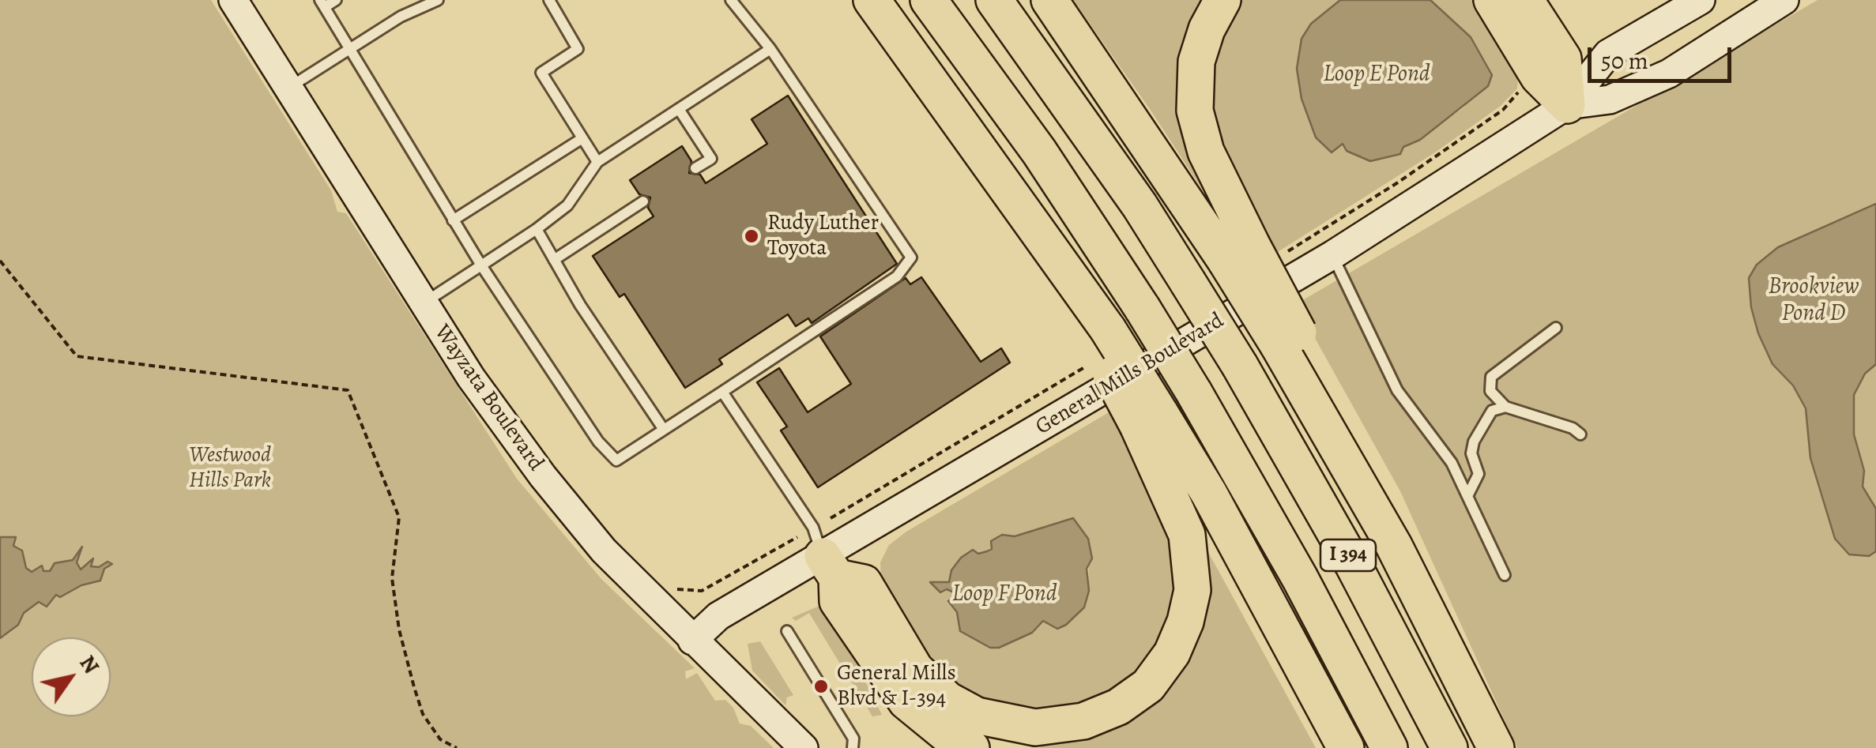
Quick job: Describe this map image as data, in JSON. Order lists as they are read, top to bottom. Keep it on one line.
{"streets":{"highway":["I 394"],"street":["General Mills Boulevard","Wayzata Boulevard"]},"crossings":[["General Mills Boulevard","Wayzata Boulevard"]],"water":["Loop E Pond","Brookview Pond D","Loop F Pond"],"parks":["Westwood Hills Park"],"places":["Rudy Luther Toyota","General Mills Blvd & I-394"],"scale_bar":"50 m","north":"top right"}
